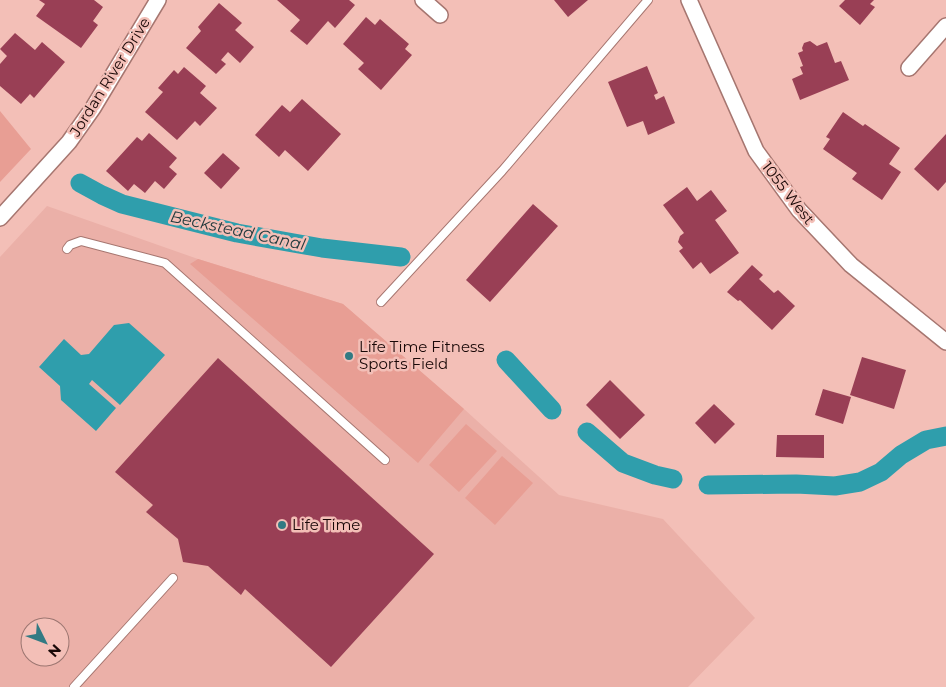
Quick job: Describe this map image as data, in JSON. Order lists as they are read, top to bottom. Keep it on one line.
{"streets":{"street":["Jordan River Drive","1055 West"]},"water":["Beckstead Canal"],"places":["Life Time Fitness Sports Field","Life Time"],"north":"bottom right"}
